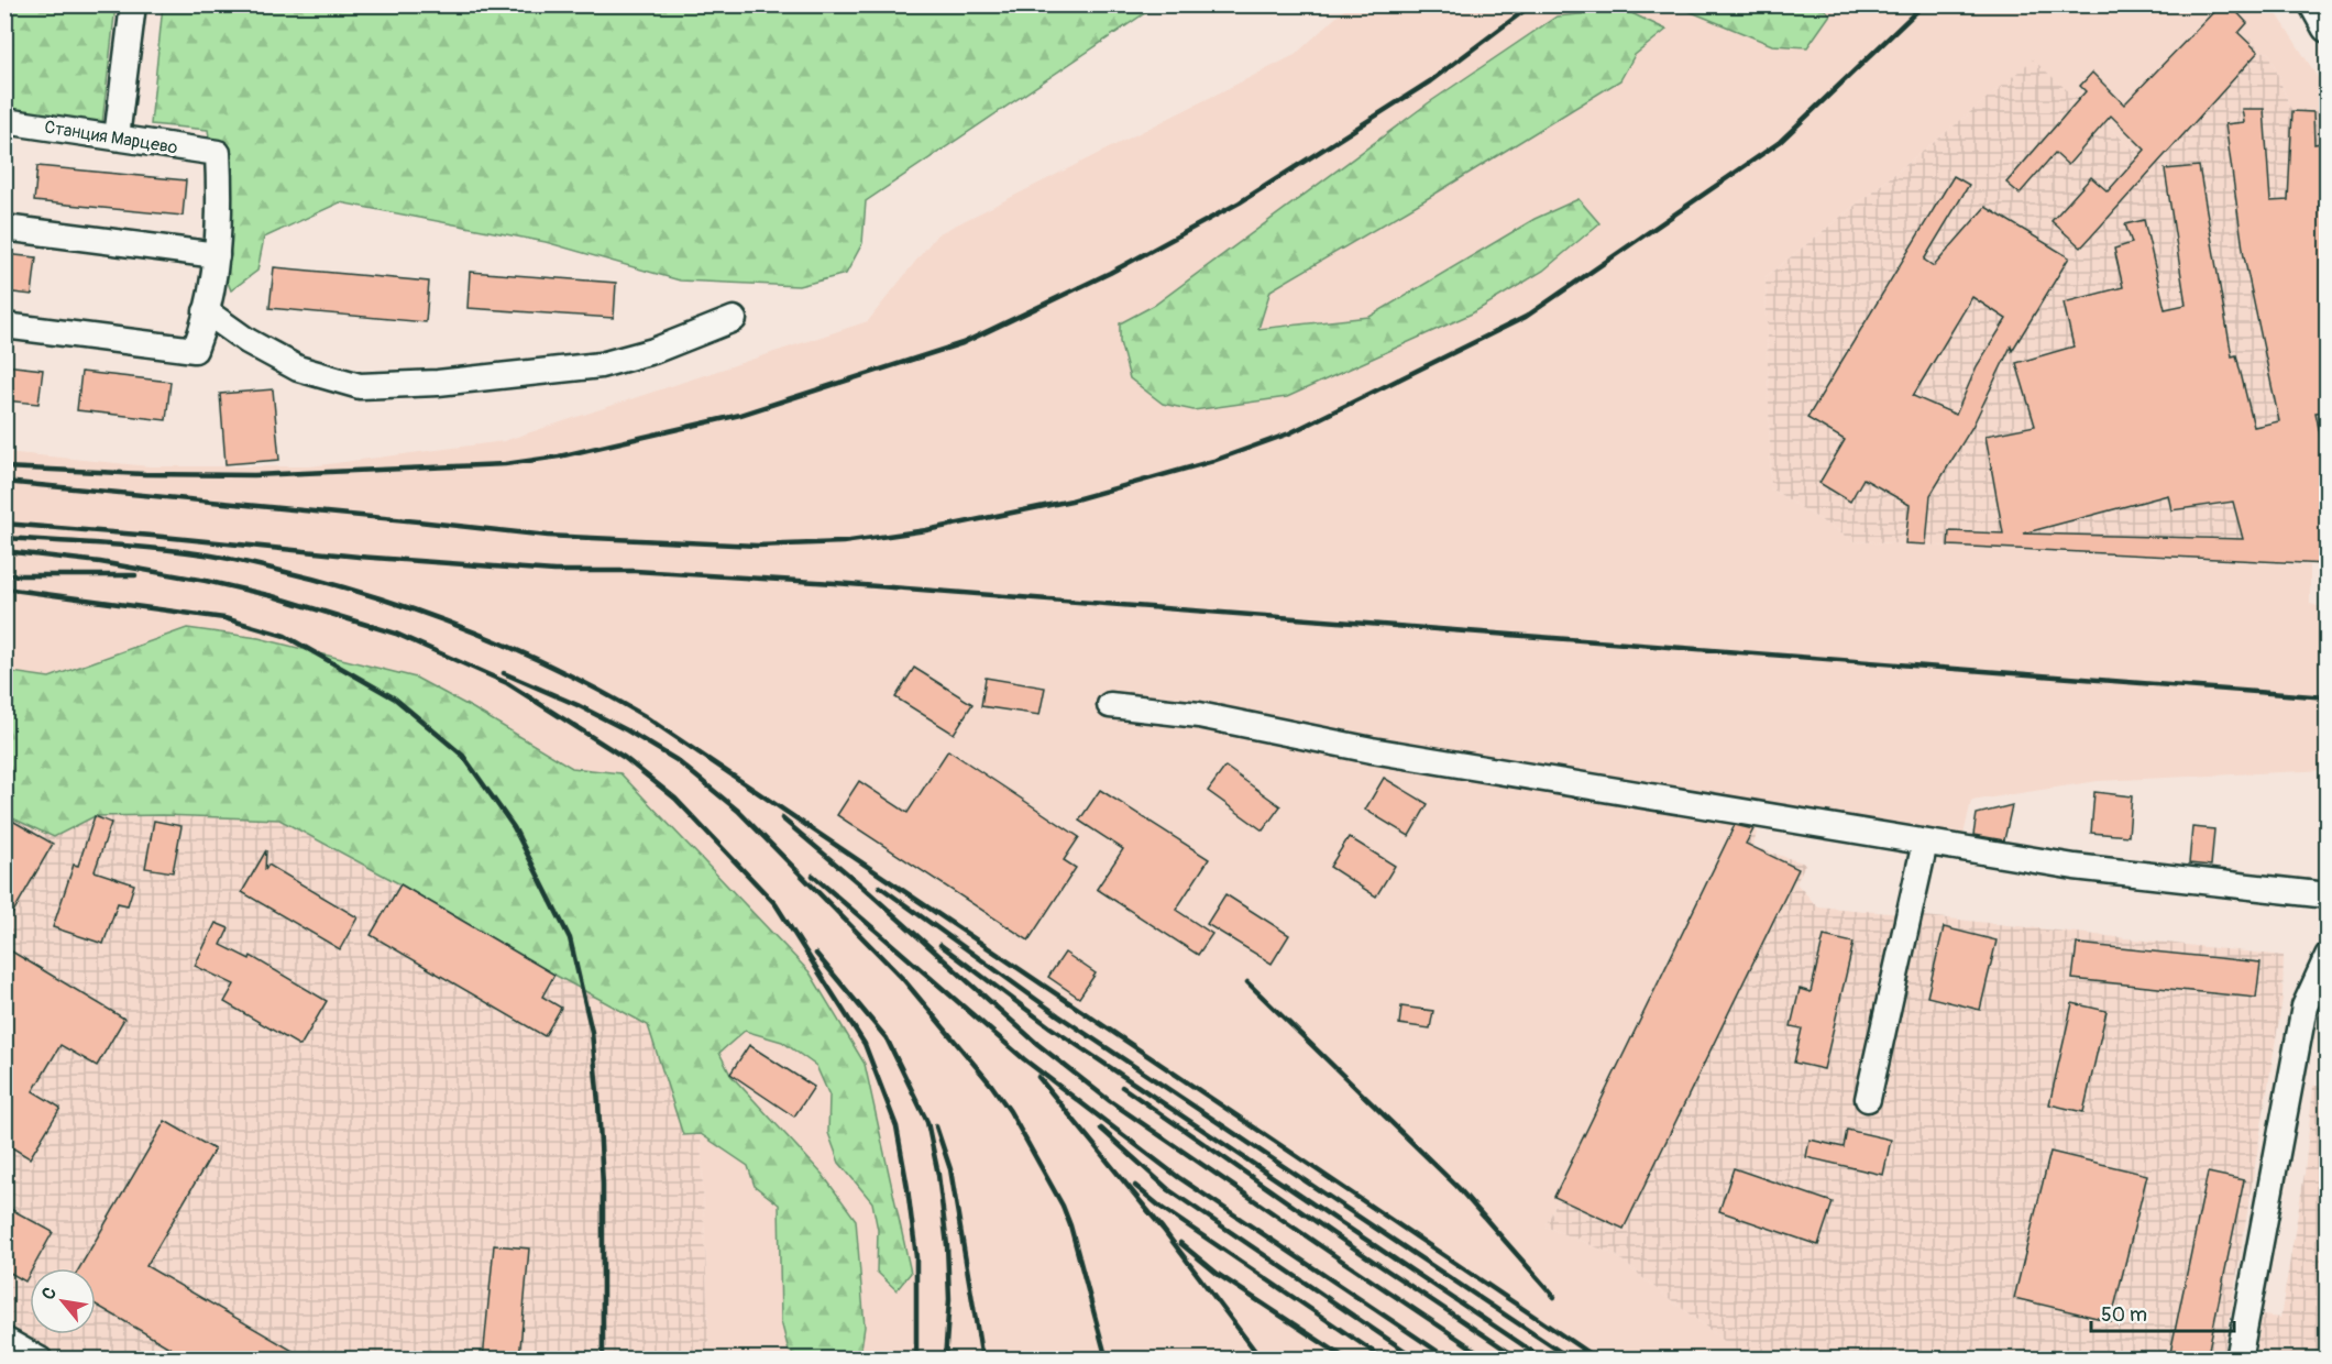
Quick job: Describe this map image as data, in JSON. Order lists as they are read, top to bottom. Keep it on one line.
{"streets":{"street":["Станция Марцево"]},"scale_bar":"50 m","north":"top left"}
